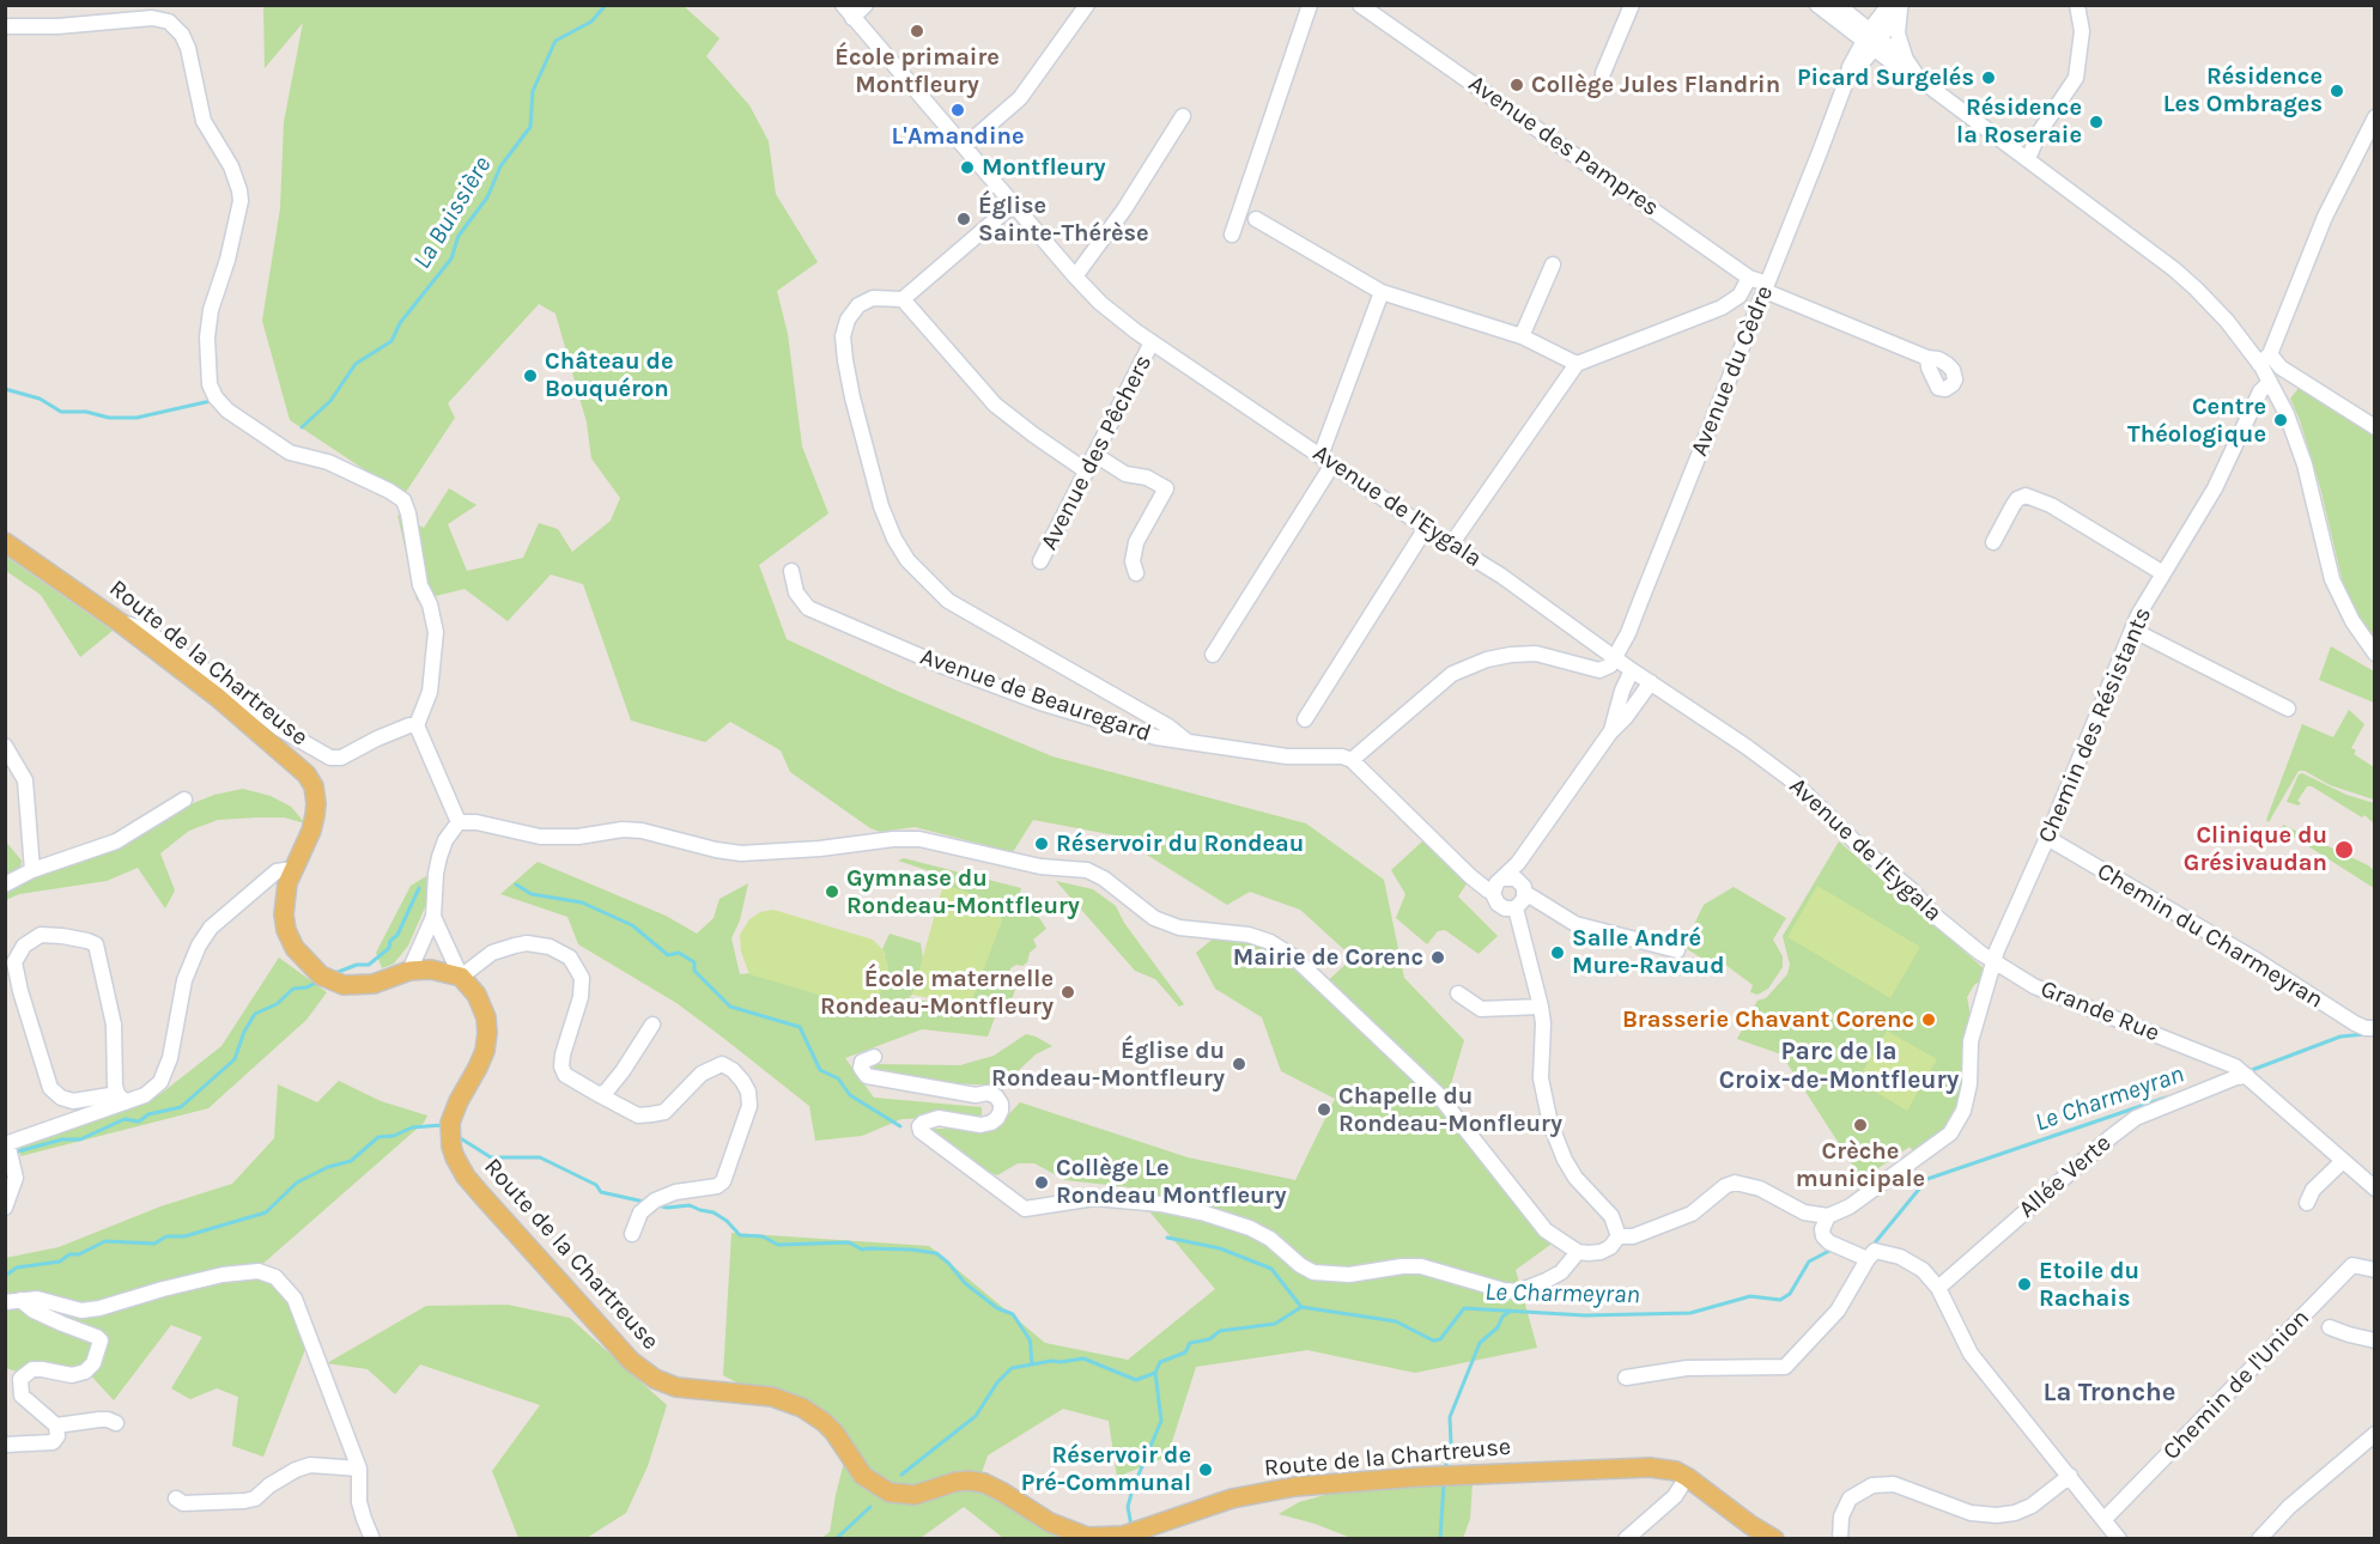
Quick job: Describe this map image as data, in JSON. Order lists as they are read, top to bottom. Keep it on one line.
{"streets":{"main road":["Route de la Chartreuse"],"street":["Avenue des Pampres","Avenue du Cèdre","Avenue des Pêchers","Avenue de l'Eygala","Avenue de Beauregard","Chemin des Résistants","Chemin du Charmeyran","Grande Rue","Allée Verte","Chemin de l'Union"]},"crossings":[["Avenue des Pampres","Avenue du Cèdre"],["Avenue du Cèdre","Avenue de l'Eygala"],["Avenue des Pêchers","Avenue de l'Eygala"],["Avenue de l'Eygala","Chemin des Résistants"],["Avenue de l'Eygala","Grande Rue"],["Chemin des Résistants","Chemin du Charmeyran"],["Chemin des Résistants","Grande Rue"],["Grande Rue","Allée Verte"]],"districts":["Parc de la Croix-de-Montfleury","La Tronche"],"water":["La Buissière","Le Charmeyran"],"places":["École primaire Montfleury","Picard Surgelés","Collège Jules Flandrin","Résidence Les Ombrages","L'Amandine","Résidence la Roseraie","Montfleury","Église Sainte-Thérèse","Château de Bouquéron","Centre Théologique","Réservoir du Rondeau","Clinique du Grésivaudan","Gymnase du Rondeau-Montfleury","Salle André Mure-Ravaud","Mairie de Corenc","École maternelle Rondeau-Montfleury","Brasserie Chavant Corenc","Église du Rondeau-Montfleury","Chapelle du Rondeau-Monfleury","Crèche municipale","Collège Le Rondeau Montfleury","Etoile du Rachais","Réservoir de Pré-Communal"]}
